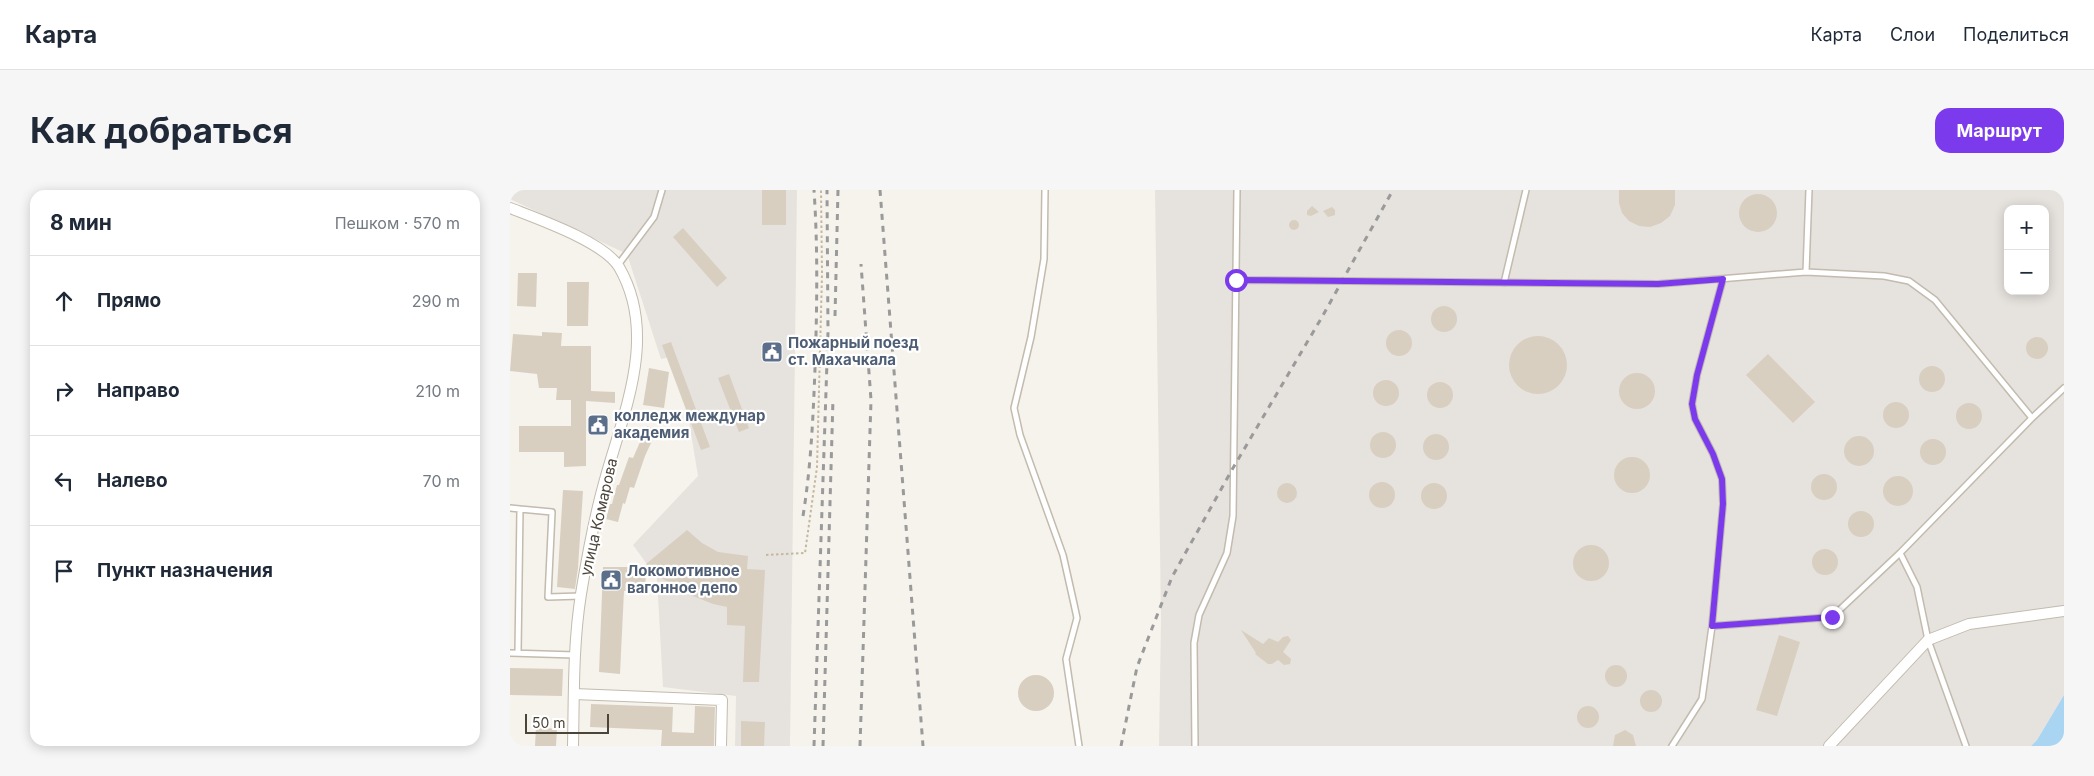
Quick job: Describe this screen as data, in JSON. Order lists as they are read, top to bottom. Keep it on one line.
{"streets":{"street":["улица Комарова"]},"places":{"public building":["Пожарный поезд ст. Махачкала","колледж междунар академия","Локомотивное вагонное депо"]},"scale_bar":"50 m","page":{"header":"Карта","nav":["Карта","Слои","Поделиться"],"buttons":"Маршрут","title":"Как добраться","heading":["8 мин","Пешком · 570 m"],"map_buttons":["+","−"],"list":[["Прямо","290 m"],["Направо","210 m"],["Налево","70 m"],"Пункт назначения"],"scale":"50 m"}}
